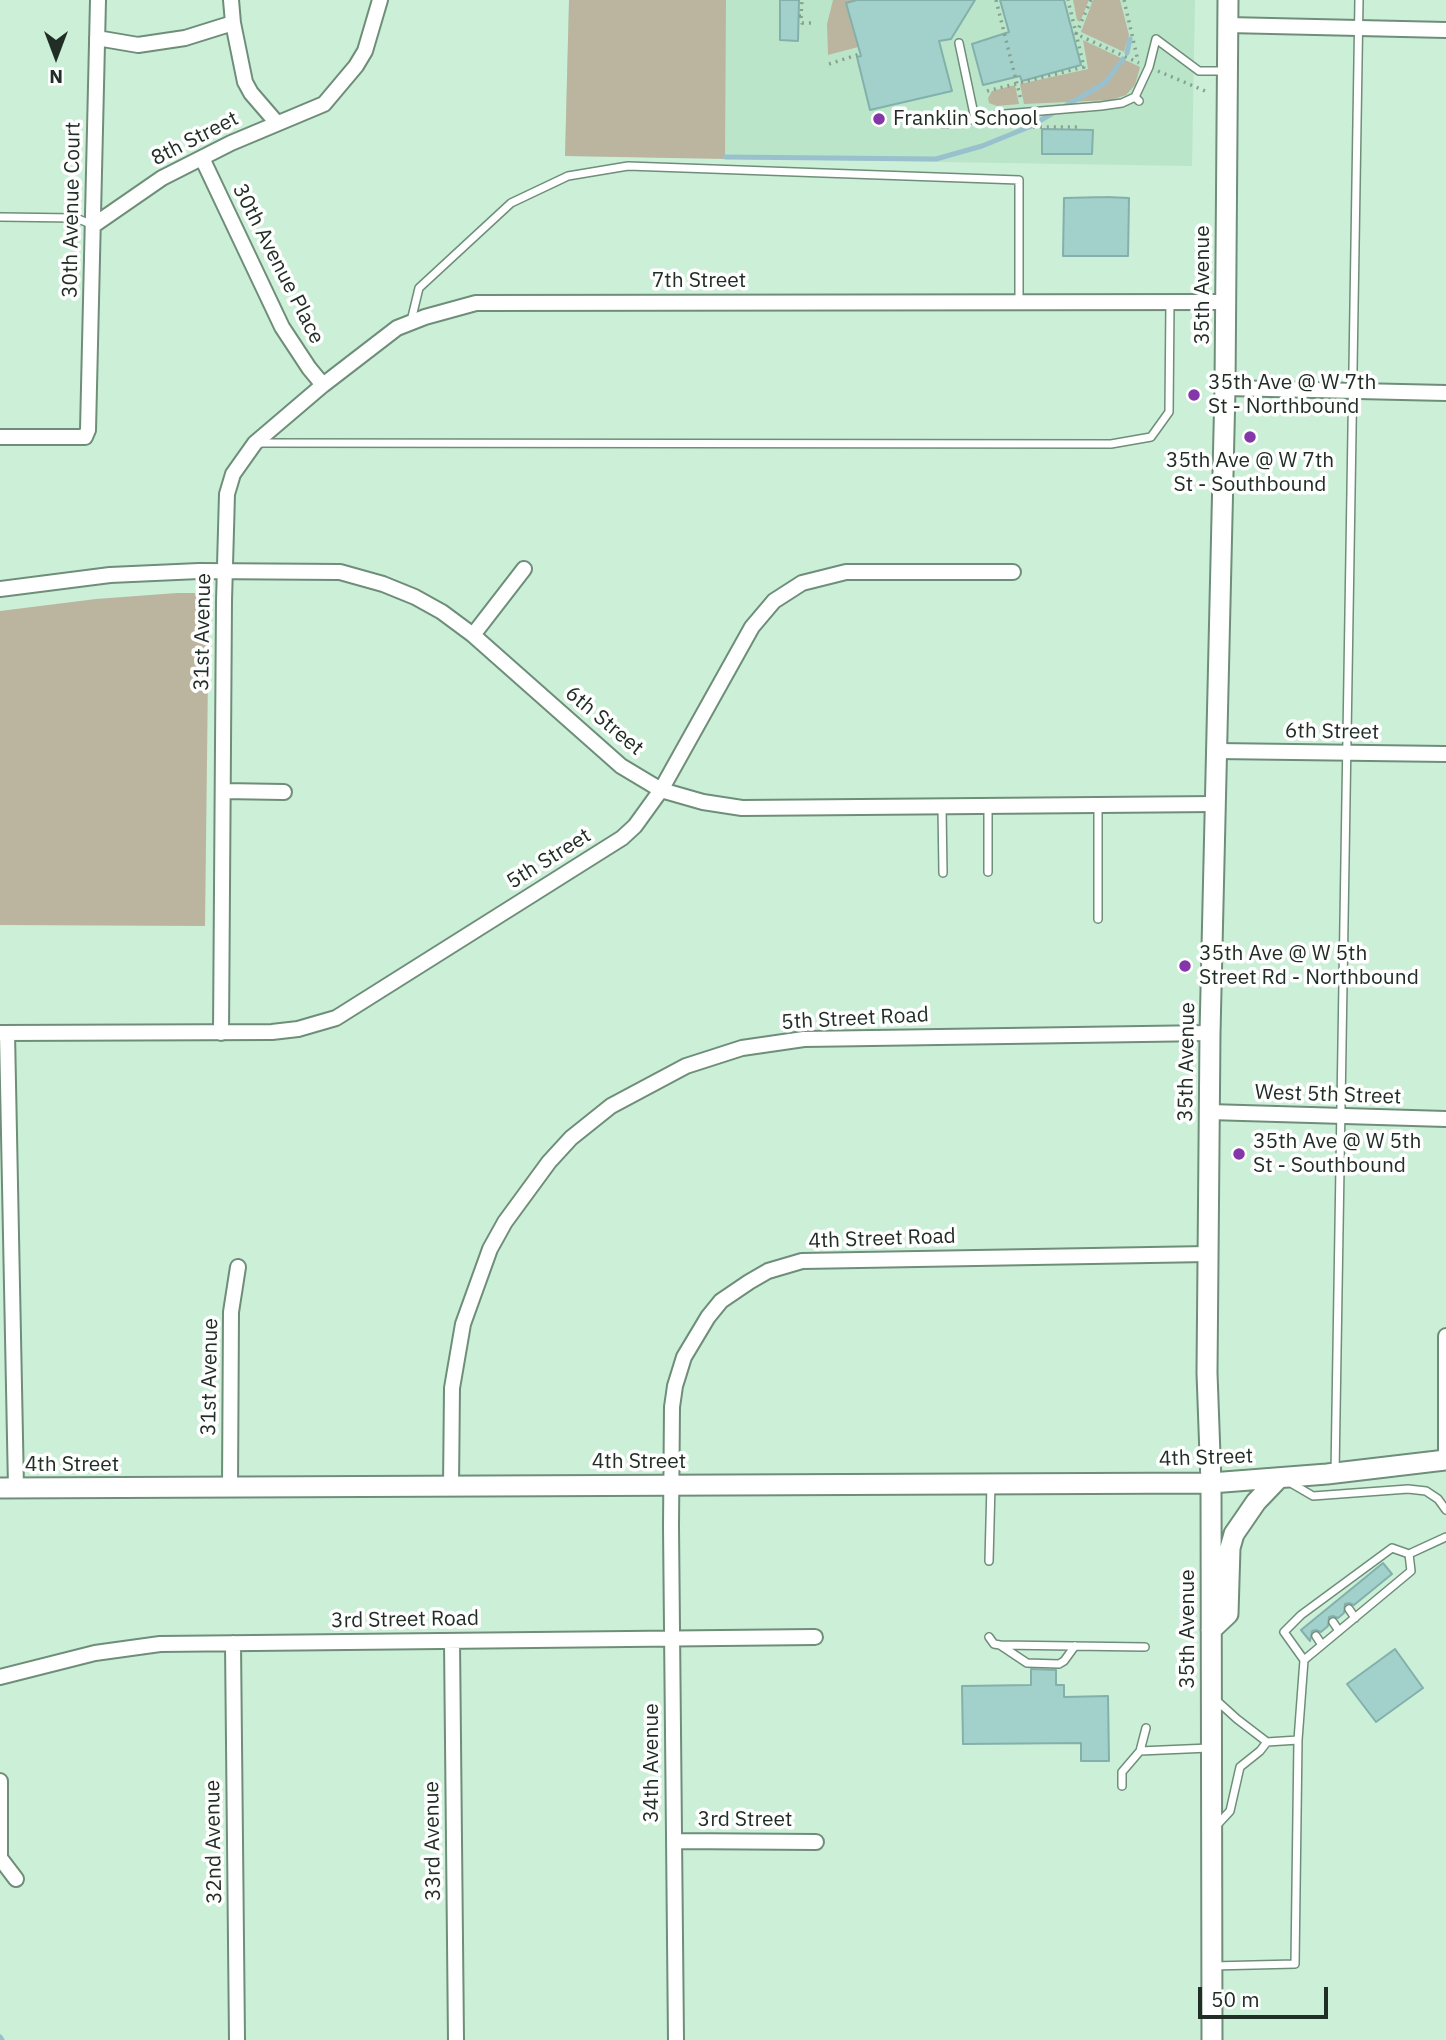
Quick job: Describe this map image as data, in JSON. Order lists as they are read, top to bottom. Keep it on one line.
{"streets":{"main road":["35th Avenue","4th Street"],"street":["8th Street","30th Avenue Court","30th Avenue Place","7th Street","31st Avenue","6th Street","5th Street","5th Street Road","West 5th Street","4th Street Road","3rd Street Road","34th Avenue","3rd Street","33rd Avenue","32nd Avenue"]},"crossings":[["8th Street","30th Avenue Court"],["8th Street","30th Avenue Place"],["30th Avenue Place","7th Street"],["7th Street","35th Avenue"],["7th Street","31st Avenue"],["35th Avenue","6th Street"],["35th Avenue","5th Street Road"],["35th Avenue","West 5th Street"],["35th Avenue","4th Street Road"],["35th Avenue","4th Street"],["31st Avenue","6th Street"],["31st Avenue","5th Street"],["31st Avenue","4th Street"],["6th Street","5th Street"],["5th Street Road","4th Street"],["4th Street Road","4th Street"],["4th Street Road","34th Avenue"],["4th Street","34th Avenue"],["3rd Street Road","34th Avenue"],["3rd Street Road","33rd Avenue"],["3rd Street Road","32nd Avenue"],["34th Avenue","3rd Street"]],"places":["Franklin School","35th Ave @ W 7th St - Northbound","35th Ave @ W 7th St - Southbound","35th Ave @ W 5th Street Rd - Northbound","35th Ave @ W 5th St - Southbound"],"scale_bar":"50 m","north":"bottom"}
